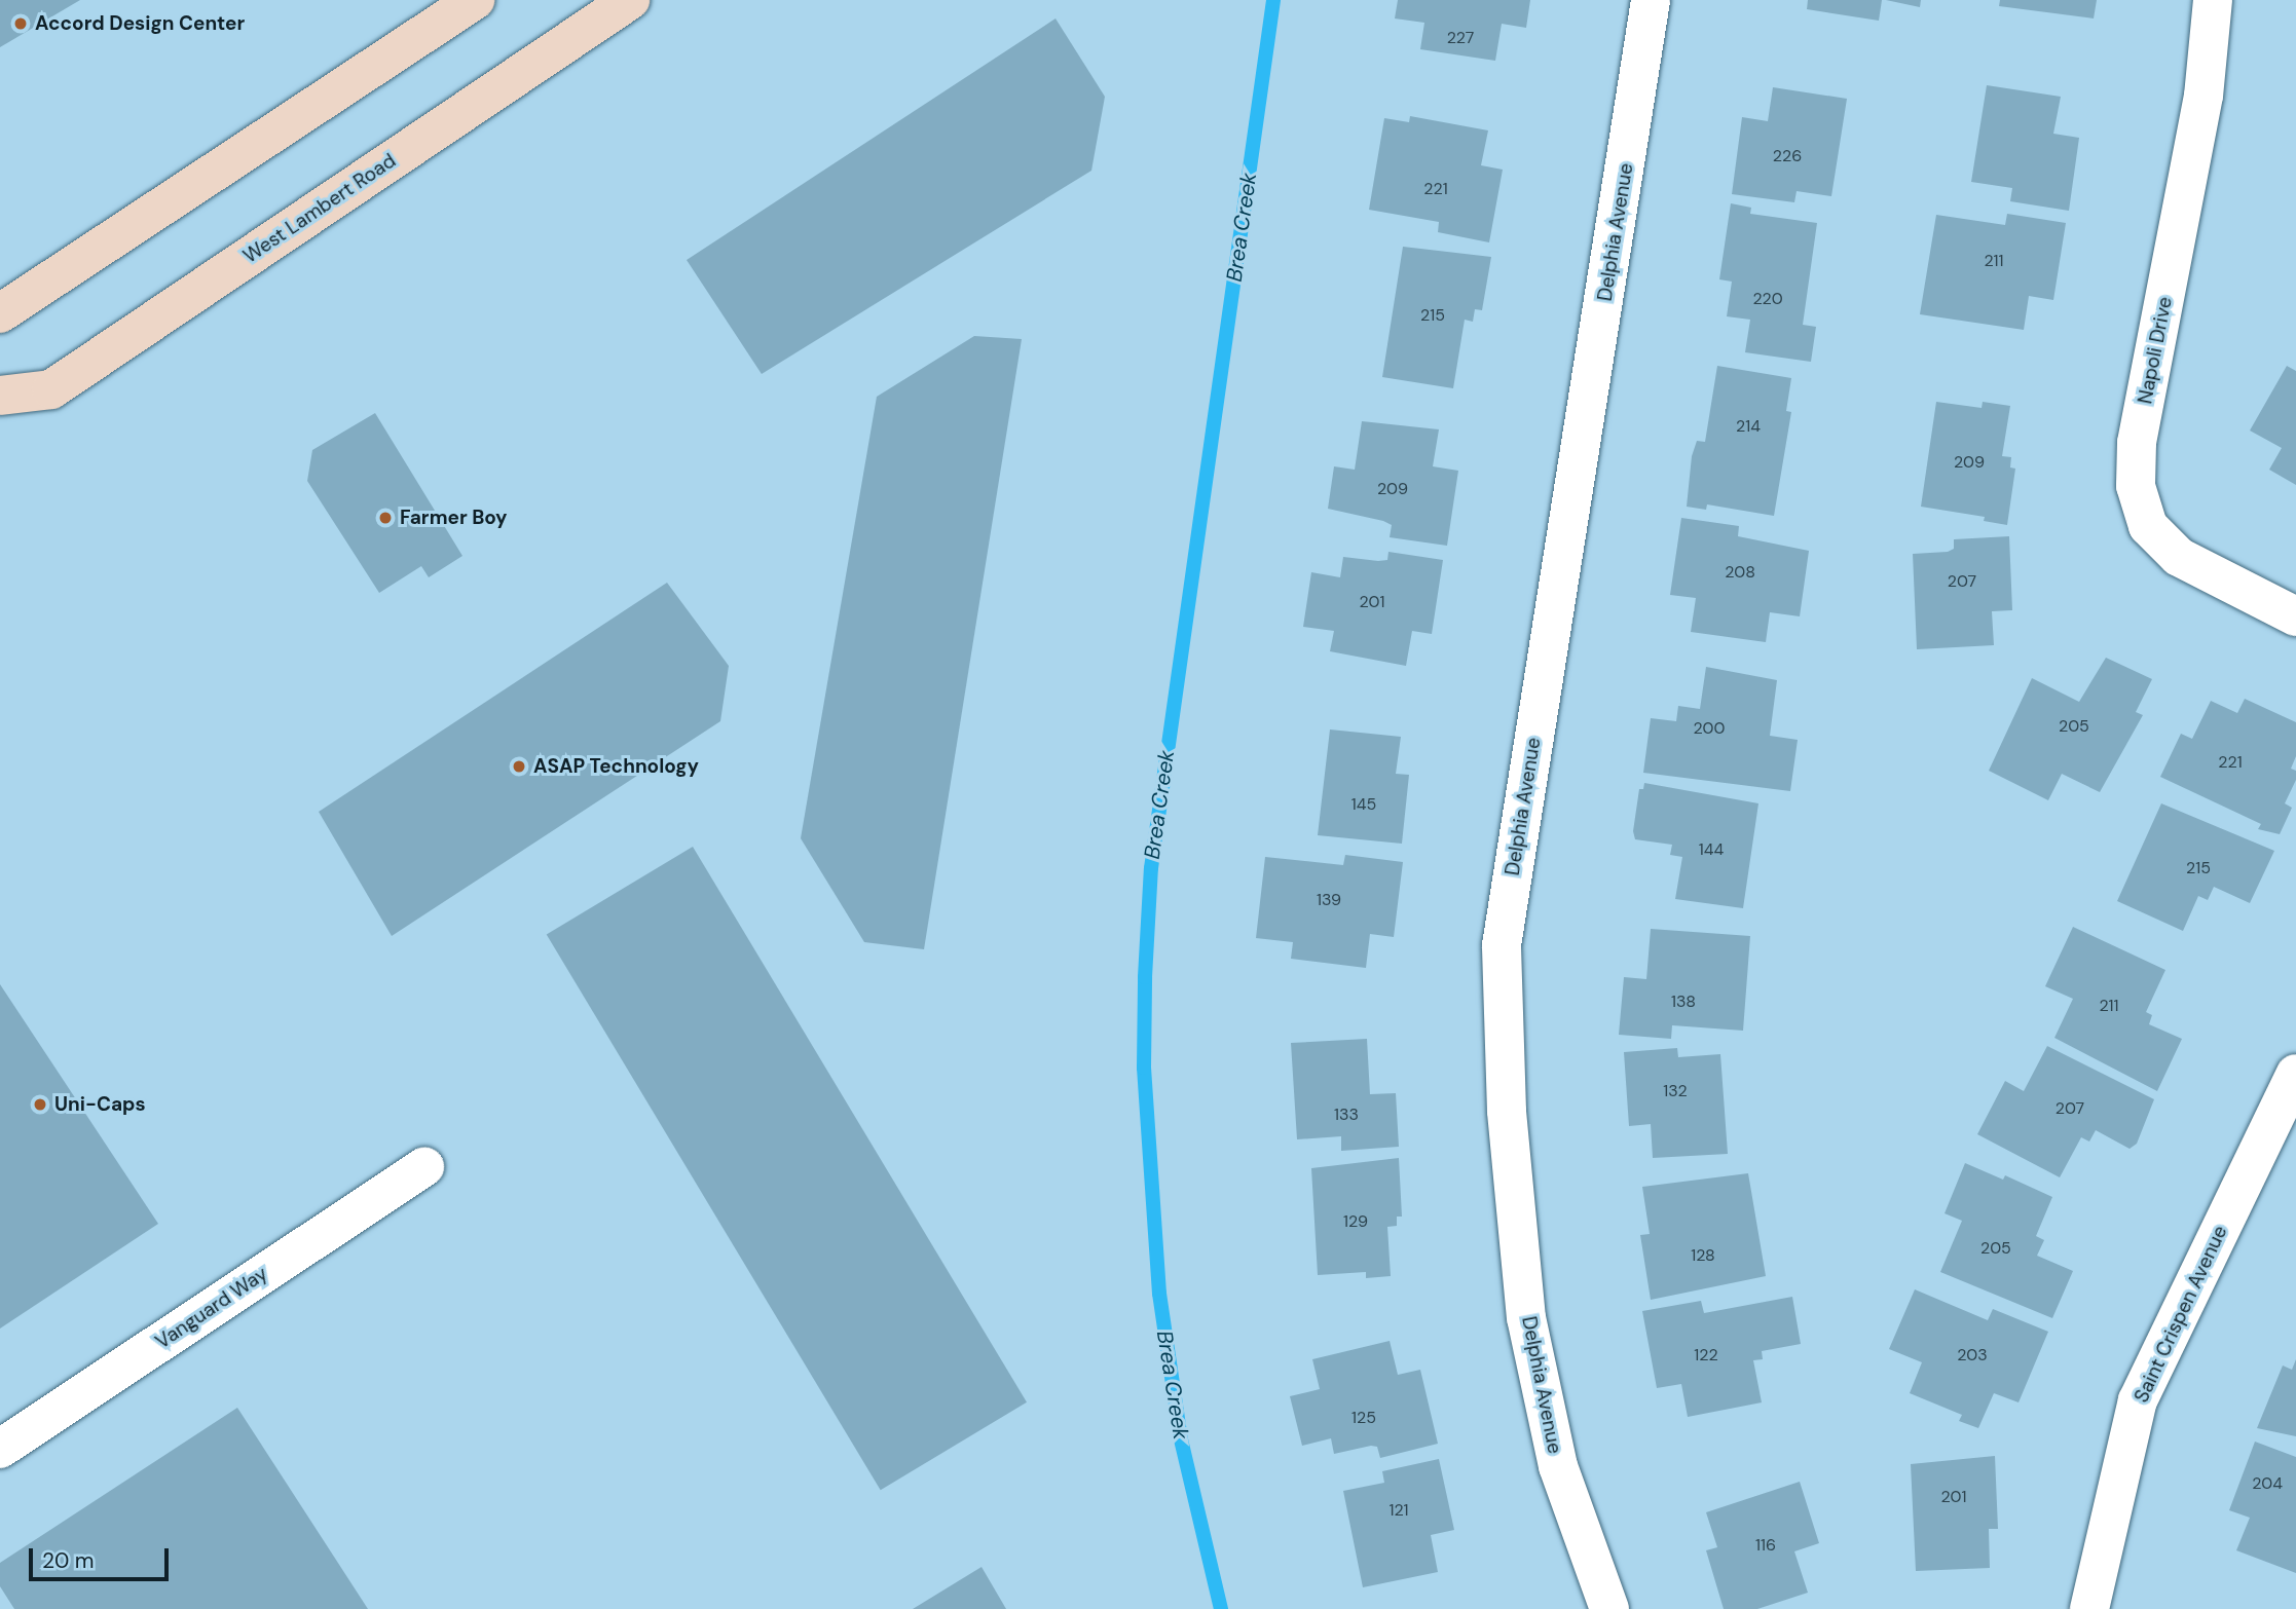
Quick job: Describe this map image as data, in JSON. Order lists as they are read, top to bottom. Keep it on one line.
{"streets":{"main road":["West Lambert Road"],"street":["Delphia Avenue","Napoli Drive","Vanguard Way","Saint Crispen Avenue"]},"water":["Brea Creek"],"places":["Accord Design Center","Farmer Boy","ASAP Technology","Uni-Caps"],"house_numbers":["227","226","221","211","220","215","214","209","209","208","207","201","205","200","221","145","144","215","139","138","211","132","207","133","129","205","128","122","203","125","204","201","121","116"],"scale_bar":"20 m"}
